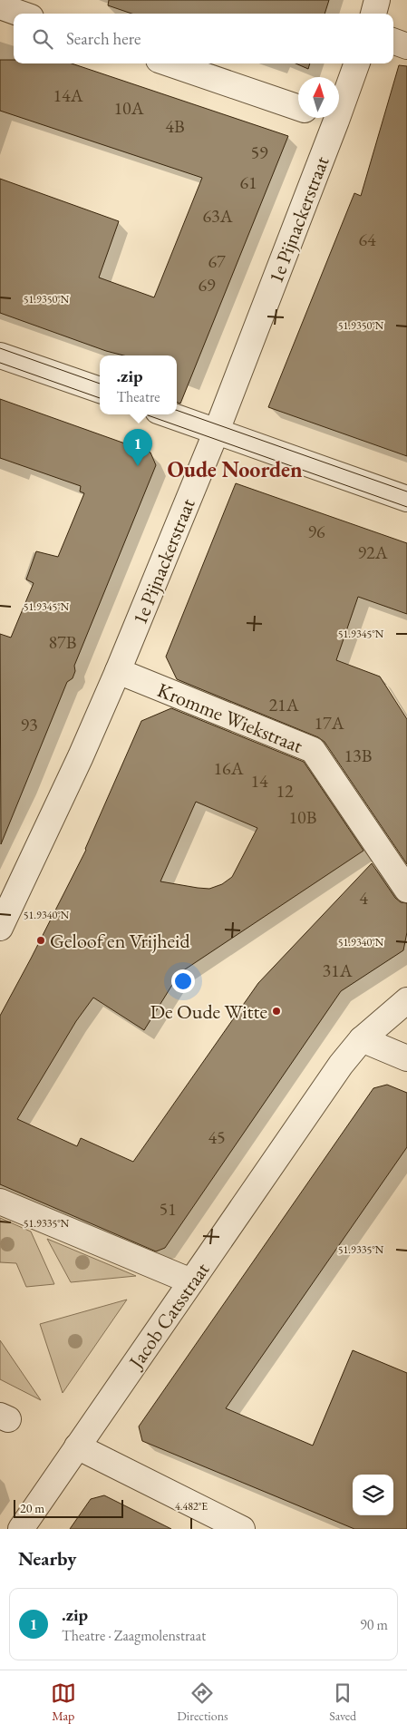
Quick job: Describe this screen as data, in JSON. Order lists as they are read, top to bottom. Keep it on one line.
{"streets":{"street":["1e Pijnackerstraat","Kromme Wiekstraat","Jacob Catsstraat"]},"crossings":[["1e Pijnackerstraat","Kromme Wiekstraat"]],"districts":["Oude Noorden"],"places":["Geloof en Vrijheid","De Oude Witte"],"house_numbers":["14A","10A","4B","59","61","63A","64","67","69","96","92A","87B","21A","17A","93","13B","16A","14","12","10B","4","31A","45","51"],"scale_bar":"20 m","north":"top","page":{"search":"Search here","popup":[".zip","Theatre"],"pins":"1","scale":"20 m","heading":"Nearby","list":[{"mark":"1","name":".zip","note":"Theatre · Zaagmolenstraat","value":"90 m"}],"nav":["Map","Directions","Saved"]},"coordinates":["51.9350°N","51.9345°N","51.9340°N","51.9335°N","4.482°E"]}
